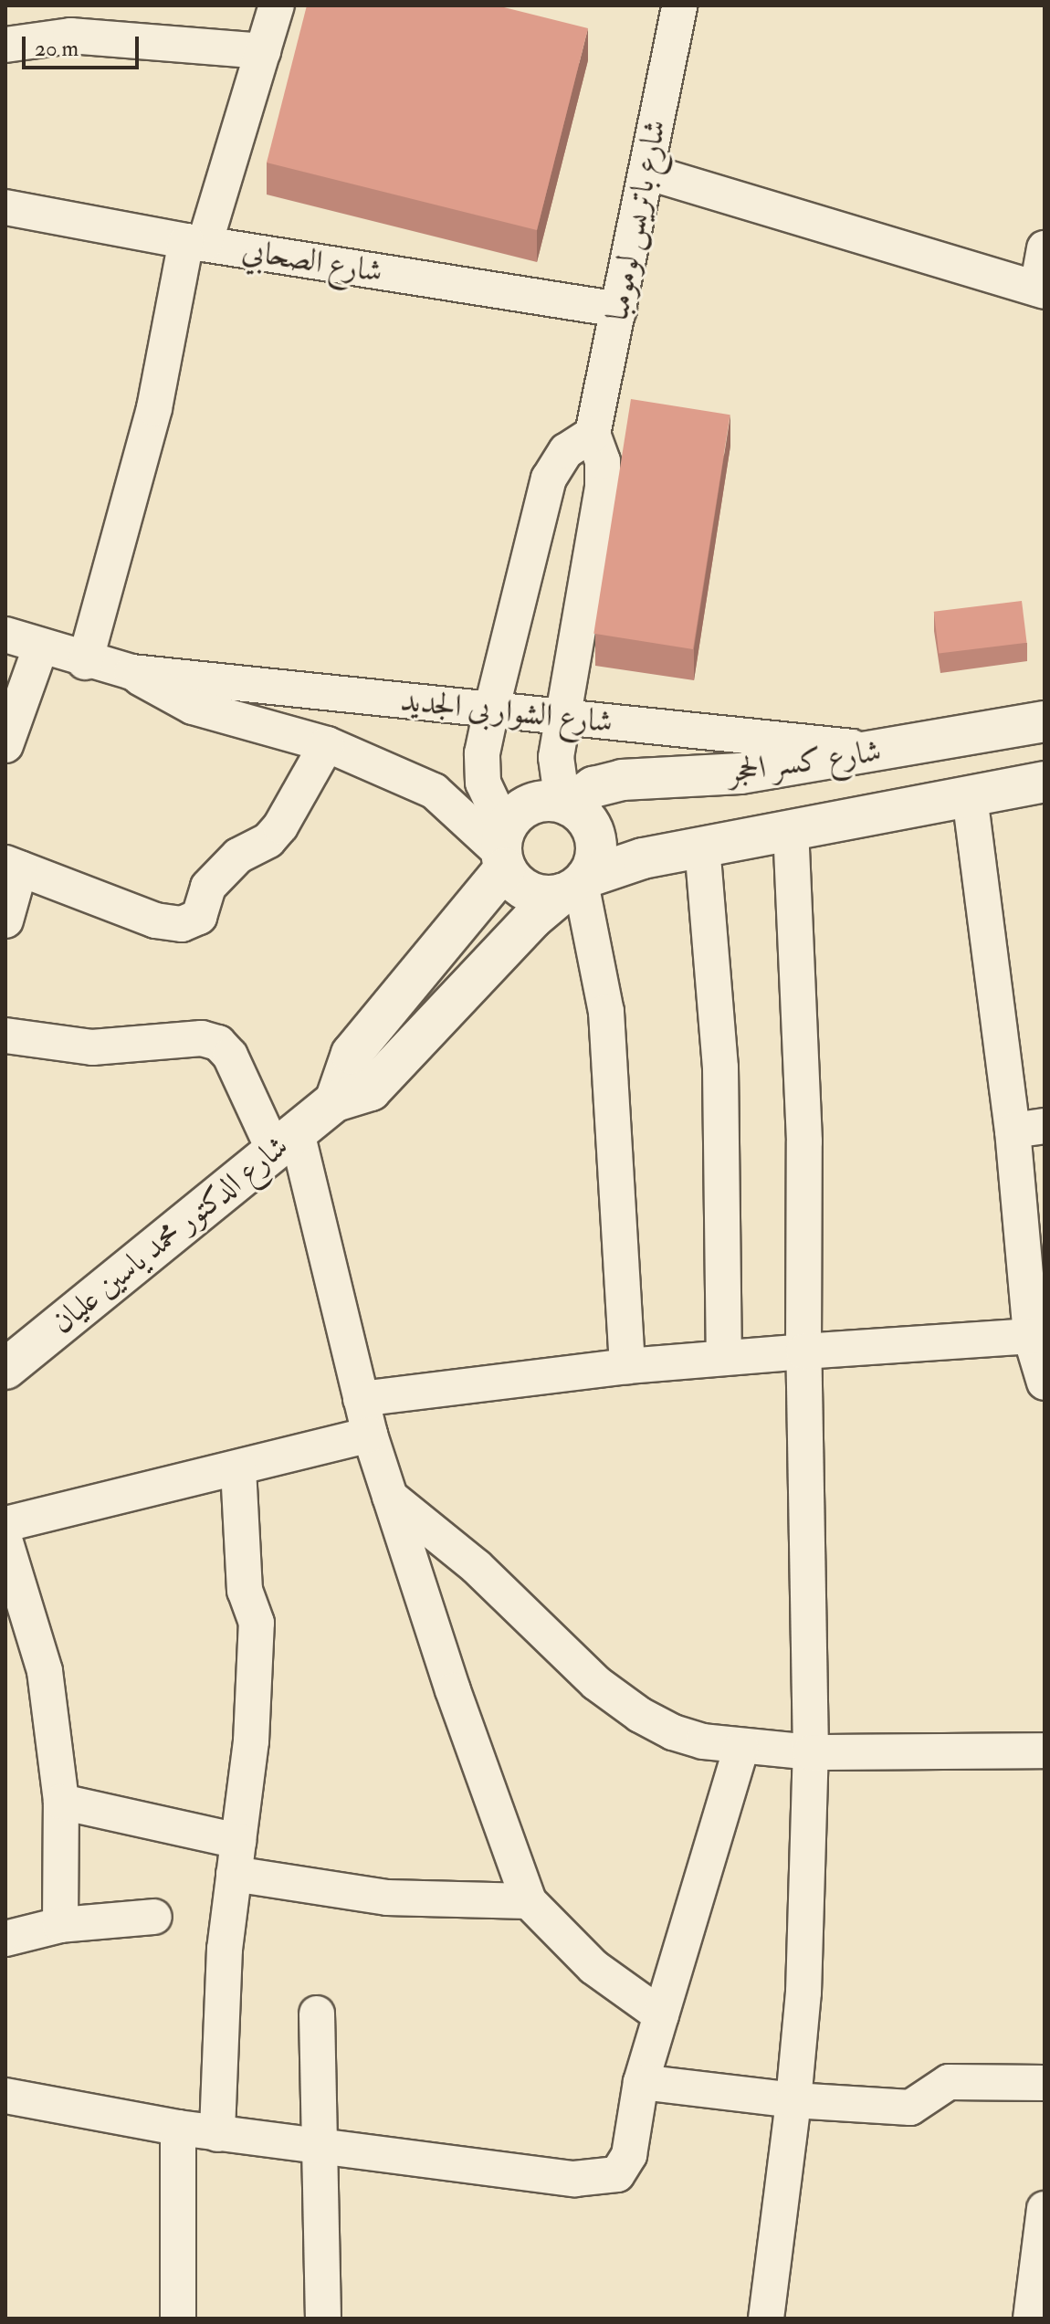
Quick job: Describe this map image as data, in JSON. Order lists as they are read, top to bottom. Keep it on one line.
{"streets":{"main road":["شارع كسر الحجر","شارع الدكتور محمد ياسين عليان"],"street":["شارع باتريس لومومبا","شارع الصحابي","شارع الشواربى الجديد"]},"crossings":[["شارع باتريس لومومبا","شارع الصحابي"],["شارع باتريس لومومبا","شارع الشواربى الجديد"],["شارع باتريس لومومبا","شارع كسر الحجر"],["شارع باتريس لومومبا","شارع الدكتور محمد ياسين عليان"],["شارع الشواربى الجديد","شارع كسر الحجر"],["شارع الشواربى الجديد","شارع الدكتور محمد ياسين عليان"],["شارع كسر الحجر","شارع الدكتور محمد ياسين عليان"]],"scale_bar":"20 m"}
